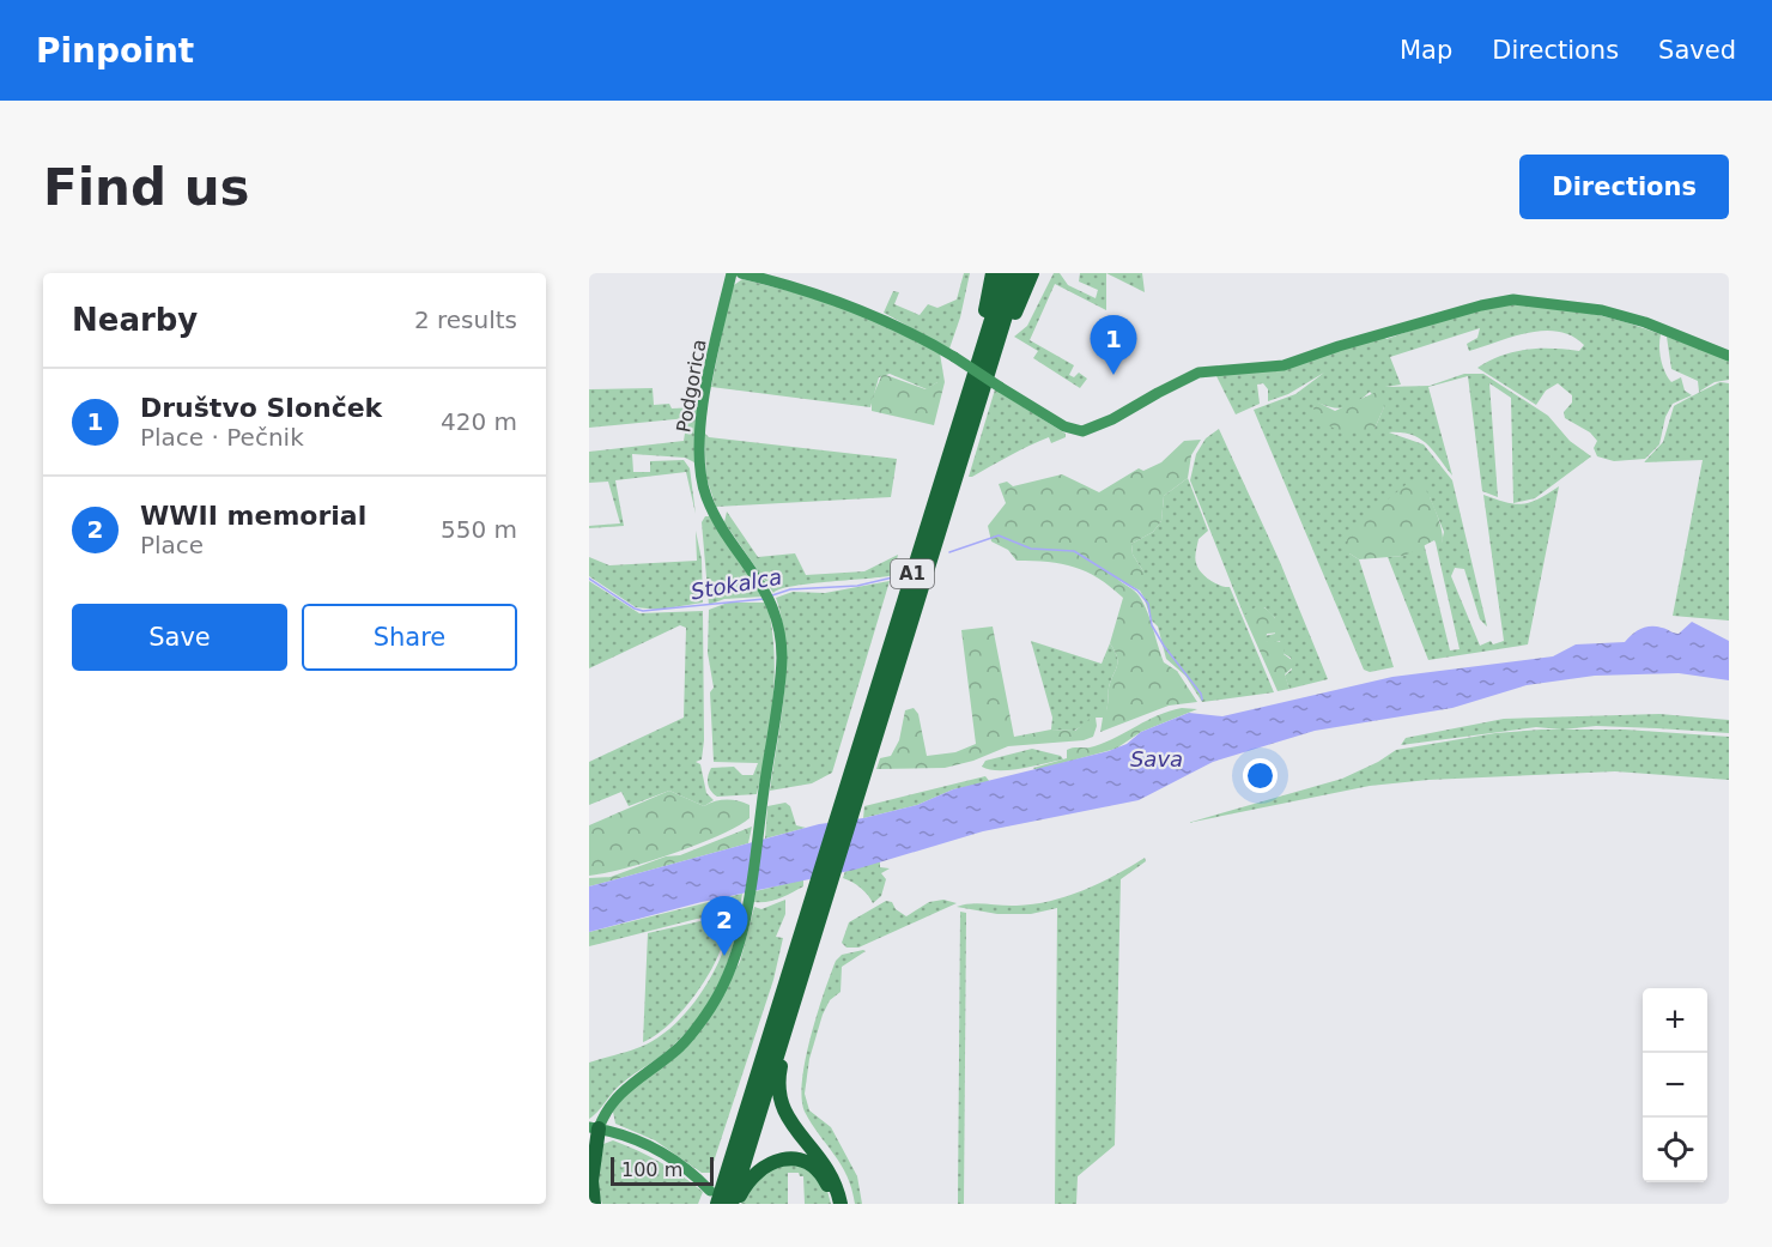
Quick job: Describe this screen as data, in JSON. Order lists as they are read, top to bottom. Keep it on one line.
{"streets":{"highway":["A1"],"main road":["Podgorica"]},"water":["Stokalca","Sava"],"scale_bar":"100 m","page":{"header":"Pinpoint","nav":["Map","Directions","Saved"],"buttons":["Directions",["Save","Share"]],"title":"Find us","heading":["Nearby","2 results"],"pins":["1","2"],"list":[{"mark":"1","name":"Društvo Slonček","note":"Place · Pečnik","value":"420 m"},{"mark":"2","name":"WWII memorial","note":"Place","value":"550 m"}],"map_buttons":["+","−"],"scale":"100 m"}}
